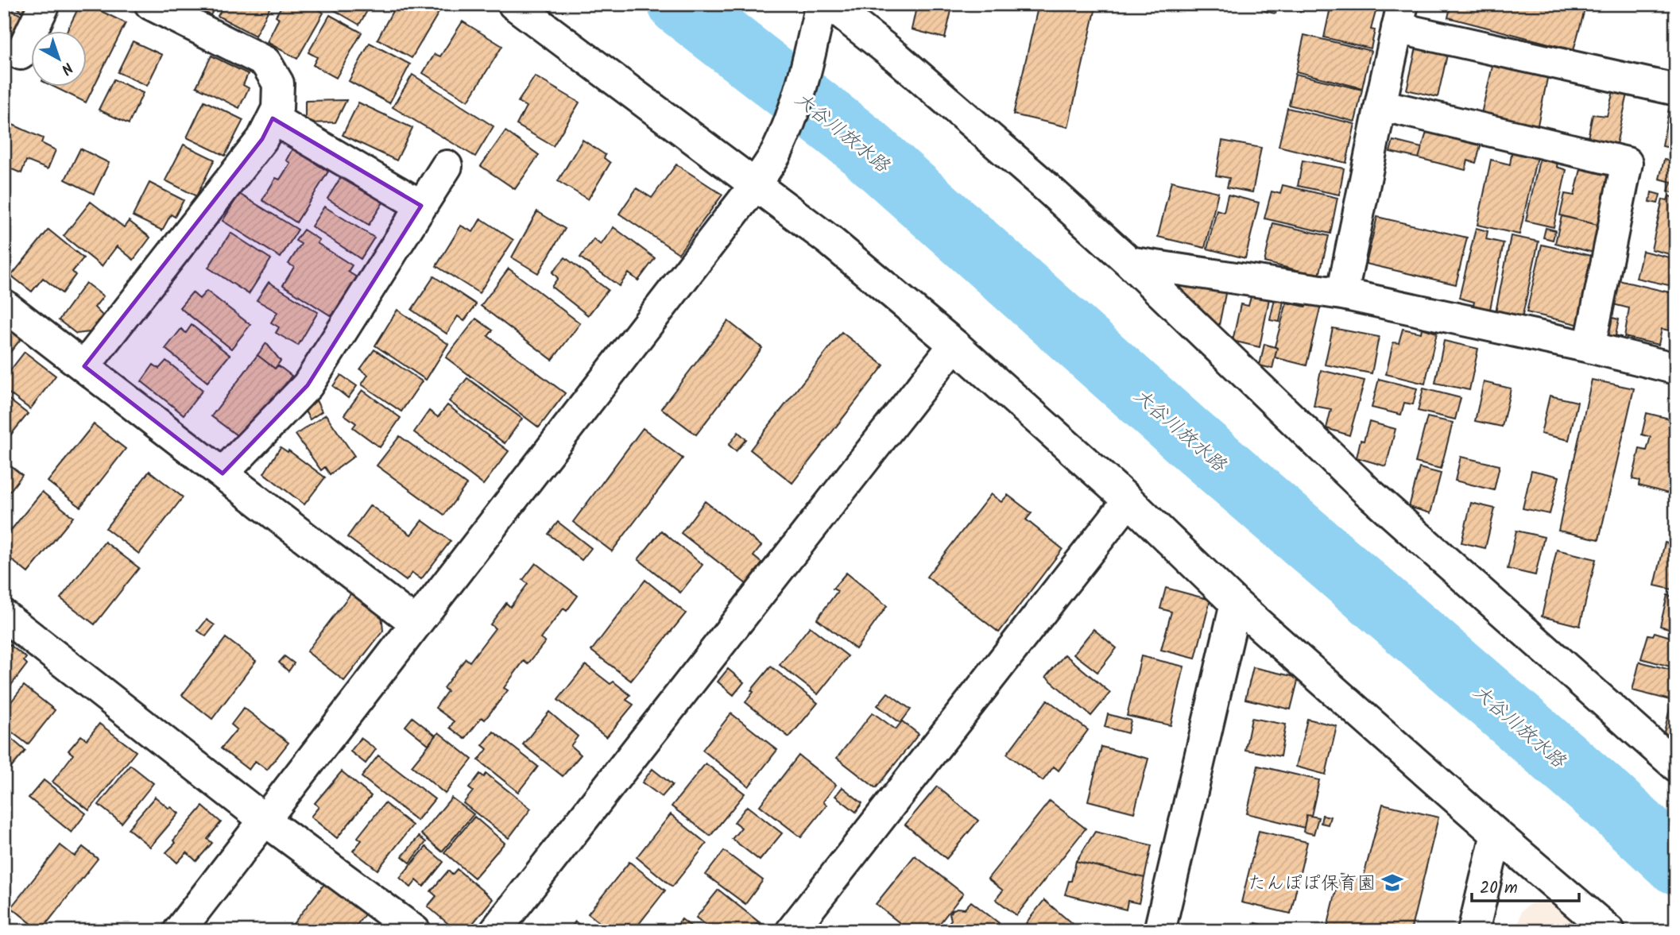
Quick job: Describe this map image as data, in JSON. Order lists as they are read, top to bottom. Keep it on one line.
{"water":["大谷川放水路"],"places":{"school or university":["たんぽぽ保育園"]},"scale_bar":"20 m","north":"bottom right"}
